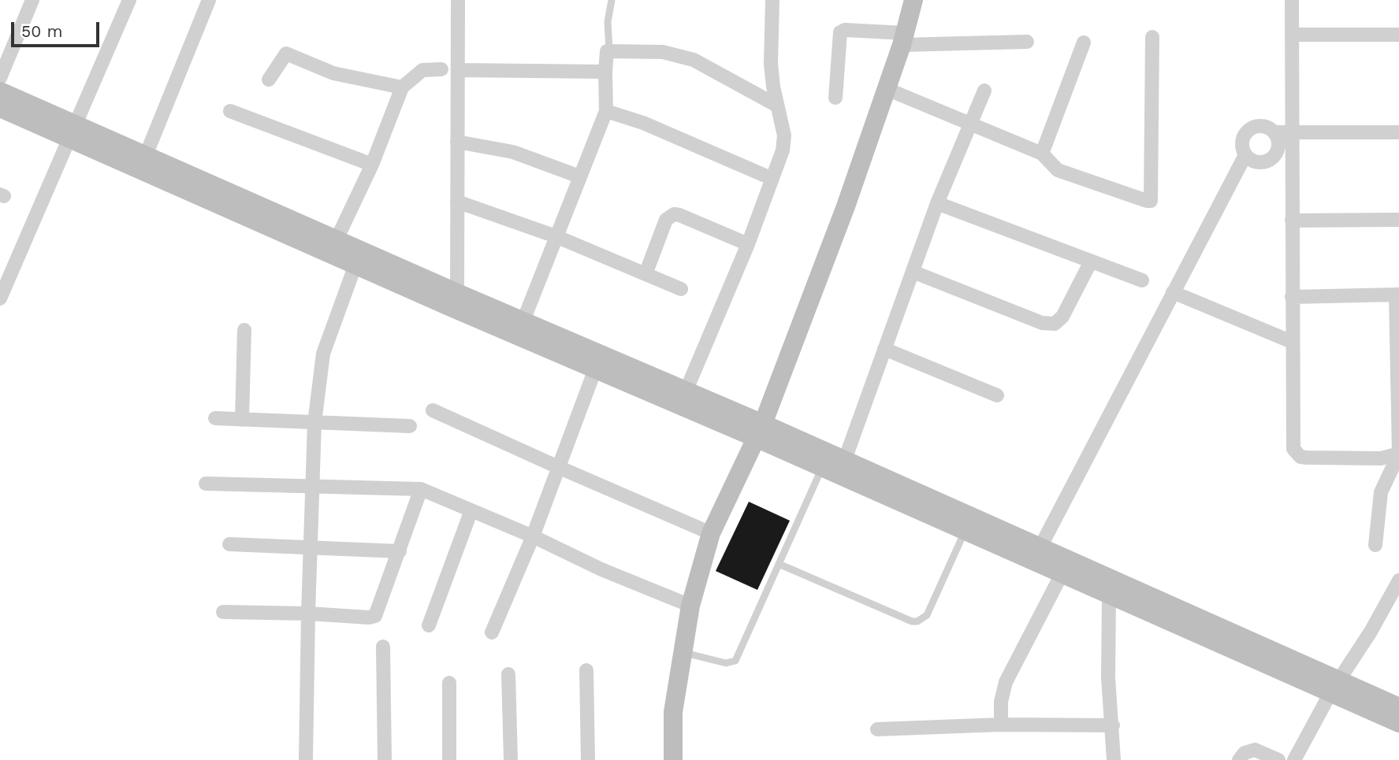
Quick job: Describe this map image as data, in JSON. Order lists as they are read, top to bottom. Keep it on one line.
{"scale_bar":"50 m"}
